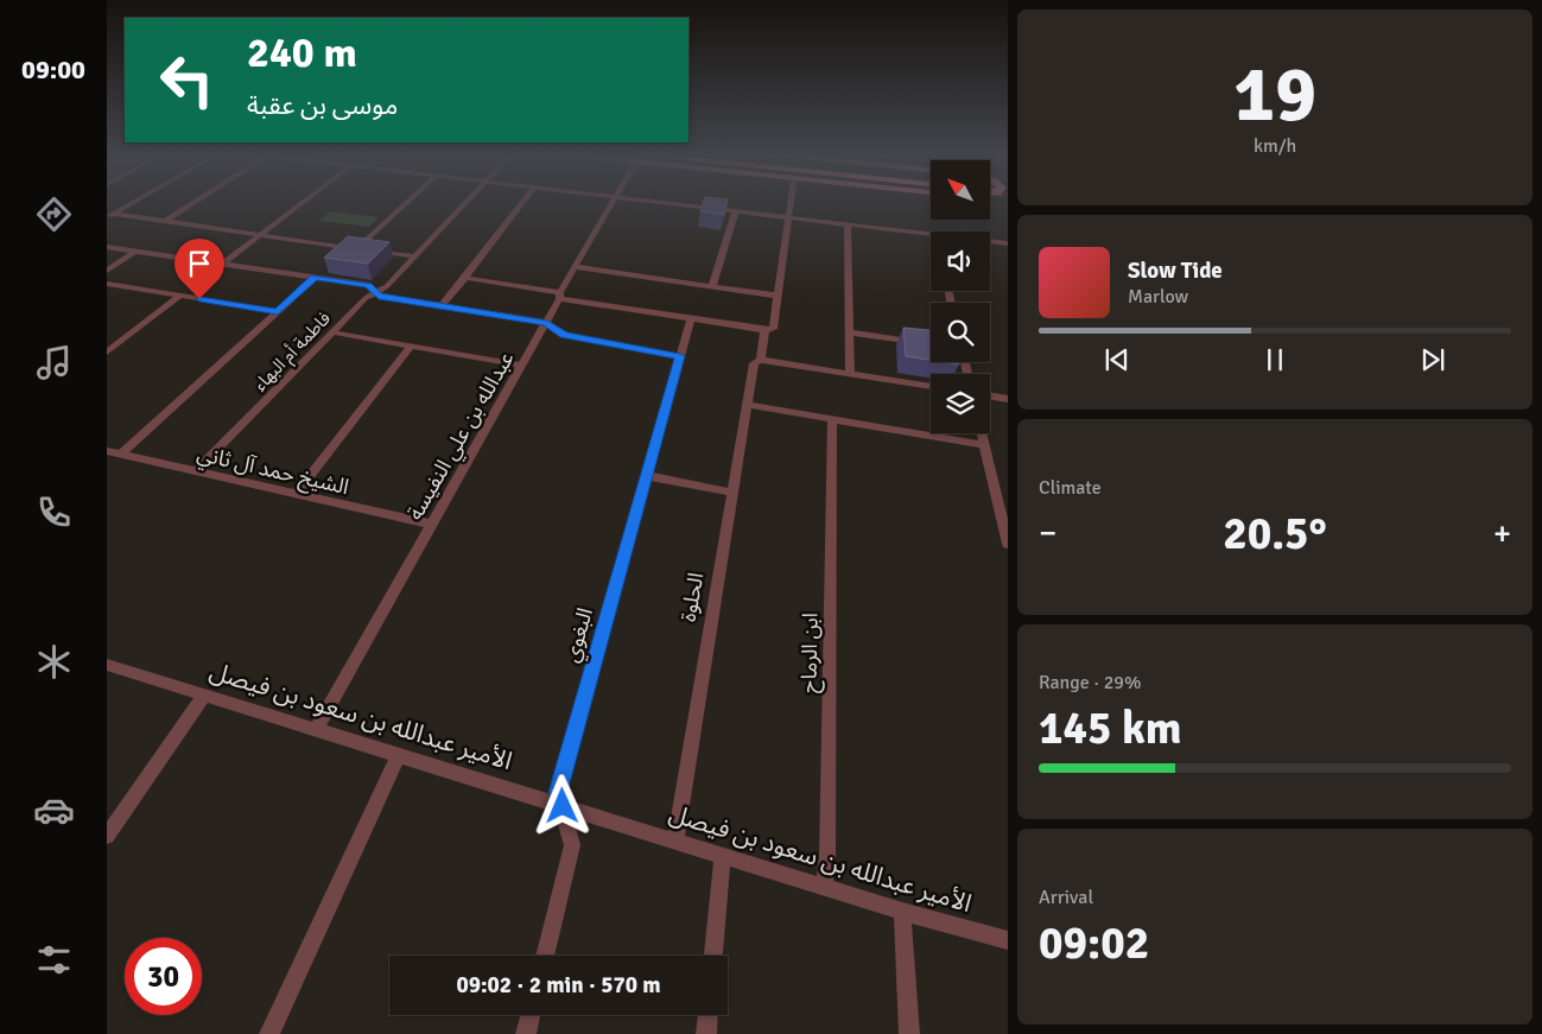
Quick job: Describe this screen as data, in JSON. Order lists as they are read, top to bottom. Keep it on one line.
{"streets":{"street":["فاطمة أم البهاء","عبدالله بن علي النفيسة","الشيخ حمد آل ثاني","الحلوة","البغوي","ابن الرماح","الأمير عبدالله بن سعود بن فيصل"]},"crossings":[["فاطمة أم البهاء","الشيخ حمد آل ثاني"],["عبدالله بن علي النفيسة","الشيخ حمد آل ثاني"],["عبدالله بن علي النفيسة","الأمير عبدالله بن سعود بن فيصل"],["الحلوة","الأمير عبدالله بن سعود بن فيصل"],["البغوي","الأمير عبدالله بن سعود بن فيصل"],["ابن الرماح","الأمير عبدالله بن سعود بن فيصل"]],"north":"top left","page":{"tabs":"09:00","tile":[["19","km/h"],"Climate",["Range · 29%","145 km"],["Arrival","09:02"]],"turn":["240 m","موسى بن عقبة"],"song":["Slow Tide","Marlow"],"heat":["−","20.5°","+"],"limit":"30","trip":"09:02 · 2 min · 570 m"}}
